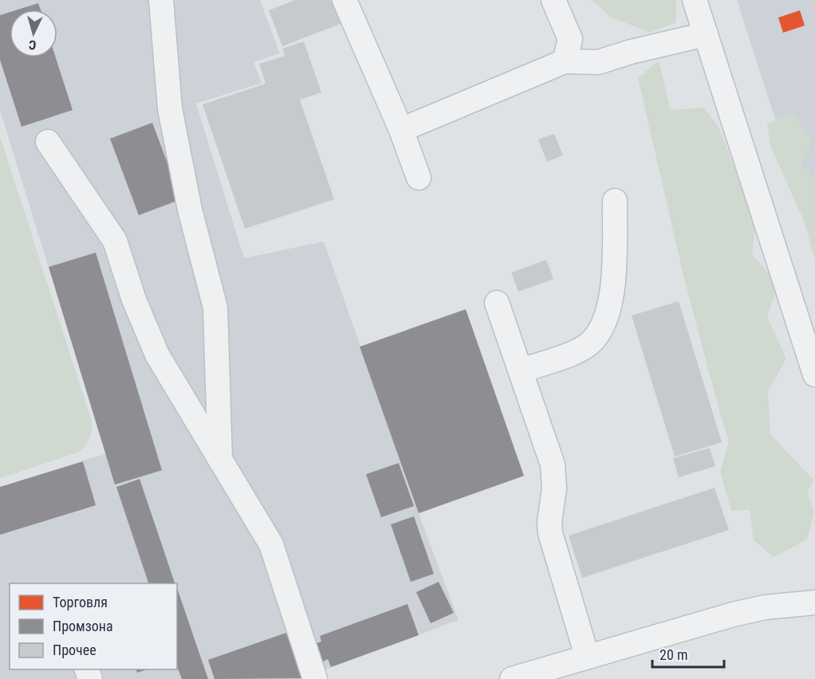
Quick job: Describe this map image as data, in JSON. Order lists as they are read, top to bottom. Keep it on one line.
{"legend":["Торговля","Промзона","Прочее"],"scale_bar":"20 m","north":"bottom"}
